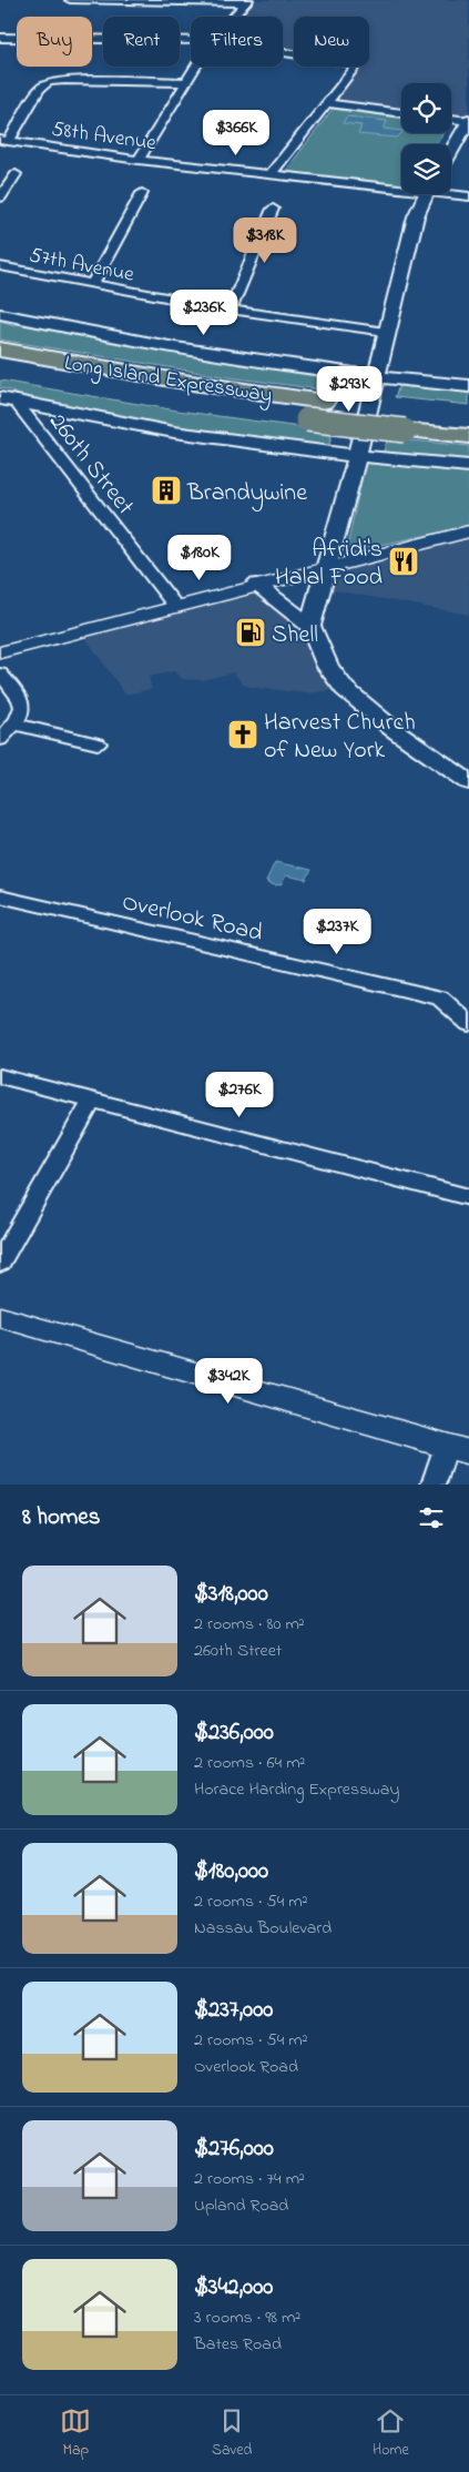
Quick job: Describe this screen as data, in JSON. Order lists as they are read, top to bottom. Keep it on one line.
{"streets":{"highway":["Long Island Expressway"],"street":["58th Avenue","57th Avenue","260th Street","Overlook Road"]},"places":{"building":["Brandywine"],"restaurant":["Afridi's Halal Food"],"fuel station":["Shell"],"church":["Harvest Church of New York"]},"page":{"chip":["Buy","Rent","Filters","New"],"price":["$366K","$318K","$236K","$293K","$180K","$237K","$276K","$342K"],"heading":"8 homes","list":[{"name":"$318,000","note":"2 rooms · 80 m² · 260th Street"},{"name":"$236,000","note":"2 rooms · 64 m² · Horace Harding Expressway"},{"name":"$180,000","note":"2 rooms · 54 m² · Nassau Boulevard"},{"name":"$237,000","note":"2 rooms · 54 m² · Overlook Road"},{"name":"$276,000","note":"2 rooms · 74 m² · Upland Road"},{"name":"$342,000","note":"3 rooms · 98 m² · Bates Road"}],"tabs":["Map","Saved","Home"]}}
